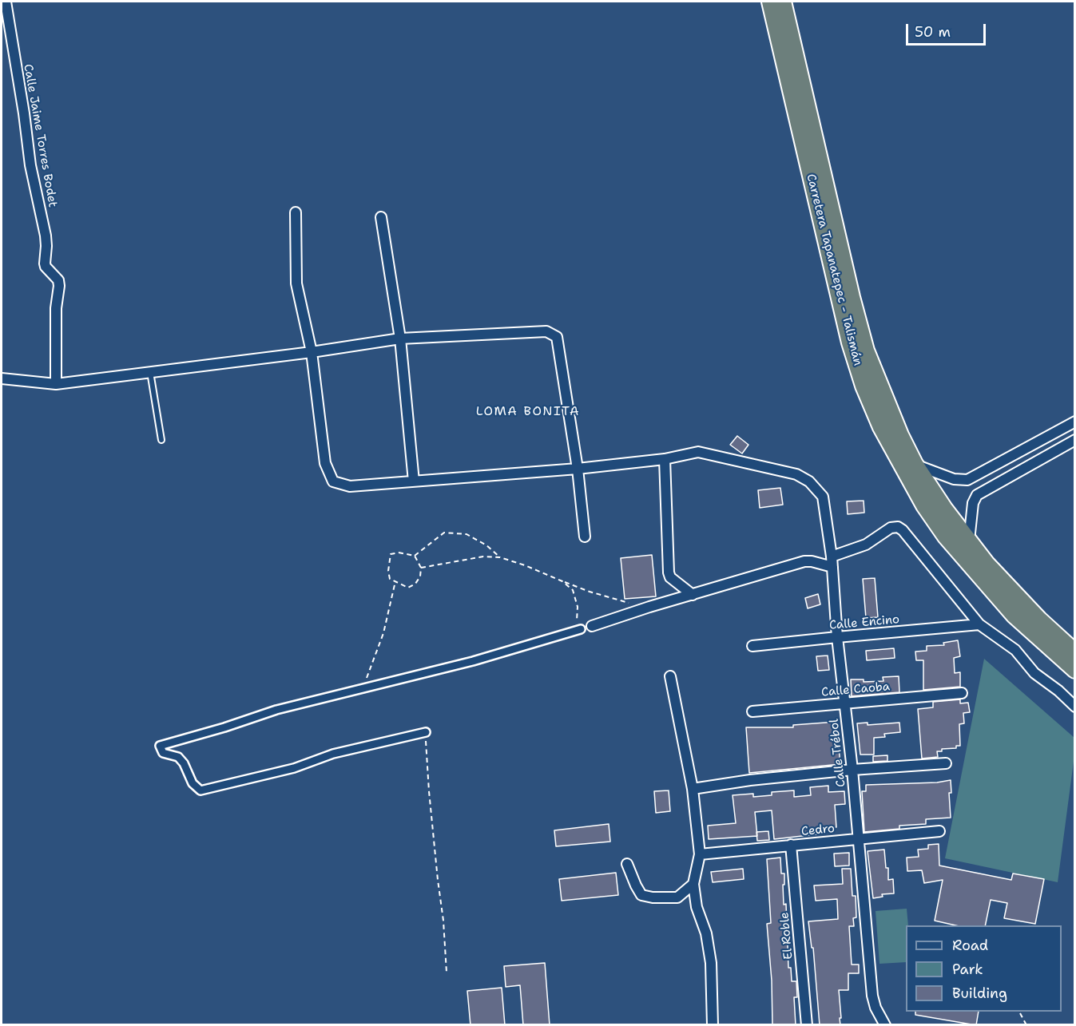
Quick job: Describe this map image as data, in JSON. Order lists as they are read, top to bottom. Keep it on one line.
{"streets":{"highway":["Carretera Tapanatepec - Talismán"],"street":["Calle Jaime Torres Bodet","Calle Encino","Calle Caoba","Calle Trébol","Cedro","El Roble"]},"crossings":[["Calle Encino","Calle Trébol"],["Calle Caoba","Calle Trébol"],["Calle Trébol","Cedro"],["Cedro","El Roble"]],"districts":["LOMA BONITA"],"legend":["Road","Park","Building"],"scale_bar":"50 m"}
